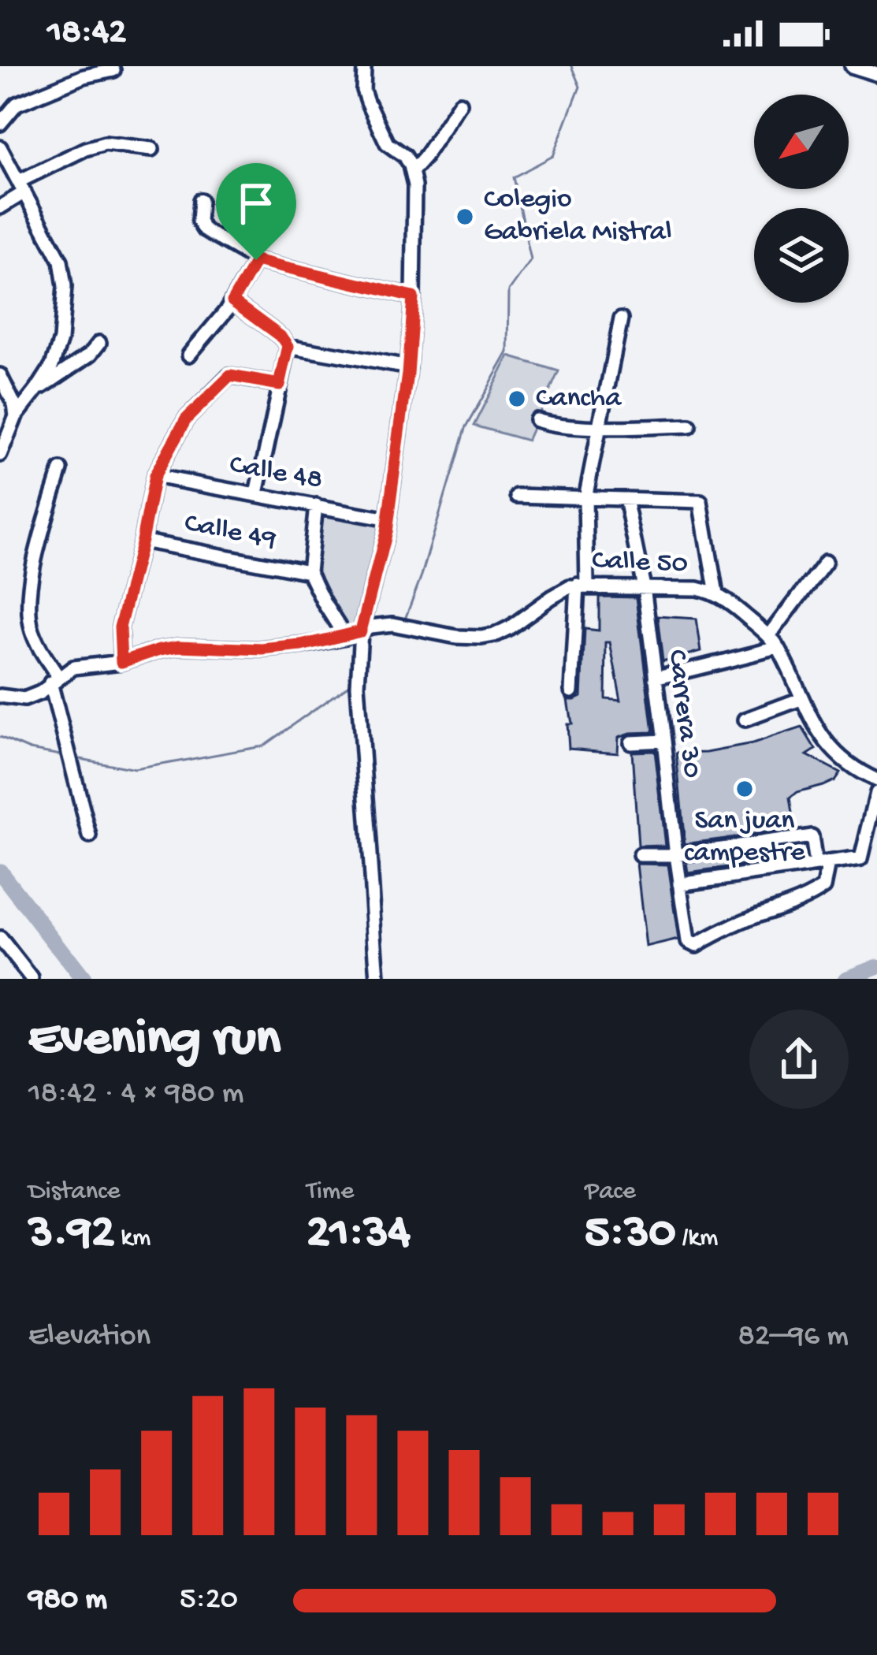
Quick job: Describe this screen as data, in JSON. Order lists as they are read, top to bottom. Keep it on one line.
{"streets":{"street":["Calle 48","Calle 49","Calle 50","Carrera 30"]},"crossings":[["Calle 50","Carrera 30"]],"places":["Colegio Gabriela Mistral","Cancha","San juan campestre"],"north":"bottom left","page":{"status":"18:42","heading":["Evening run","18:42 · 4 × 980 m"],"stats":[["Distance","3.92 km"],["Time","21:34"],["Pace","5:30 /km"]],"chart":["Elevation","82–96 m"],"list":[{"name":"980 m","note":"5:20"}]}}
